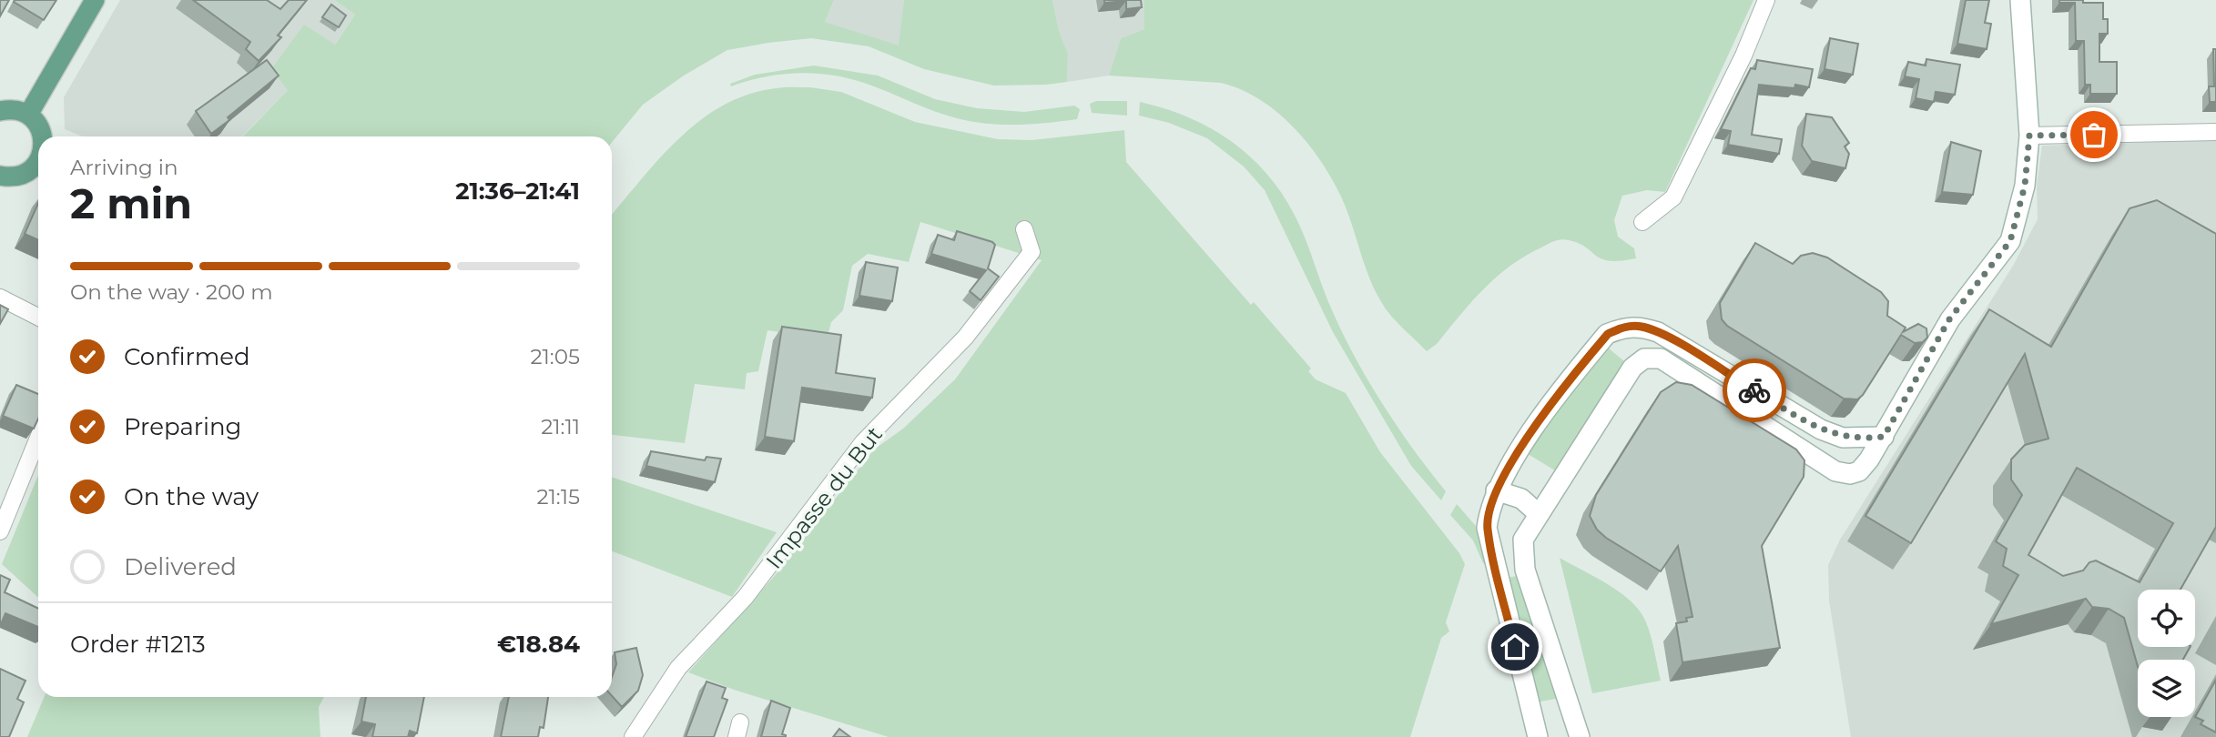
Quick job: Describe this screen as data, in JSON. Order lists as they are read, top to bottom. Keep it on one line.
{"streets":{"street":["Impasse du But"]},"page":{"heading":["2 min","Arriving in","21:36–21:41"],"panel":["Order #1213","€18.84"],"bar":"On the way · 200 m","list":[["Confirmed","21:05"],["Preparing","21:11"],["On the way","21:15"],"Delivered"]}}
